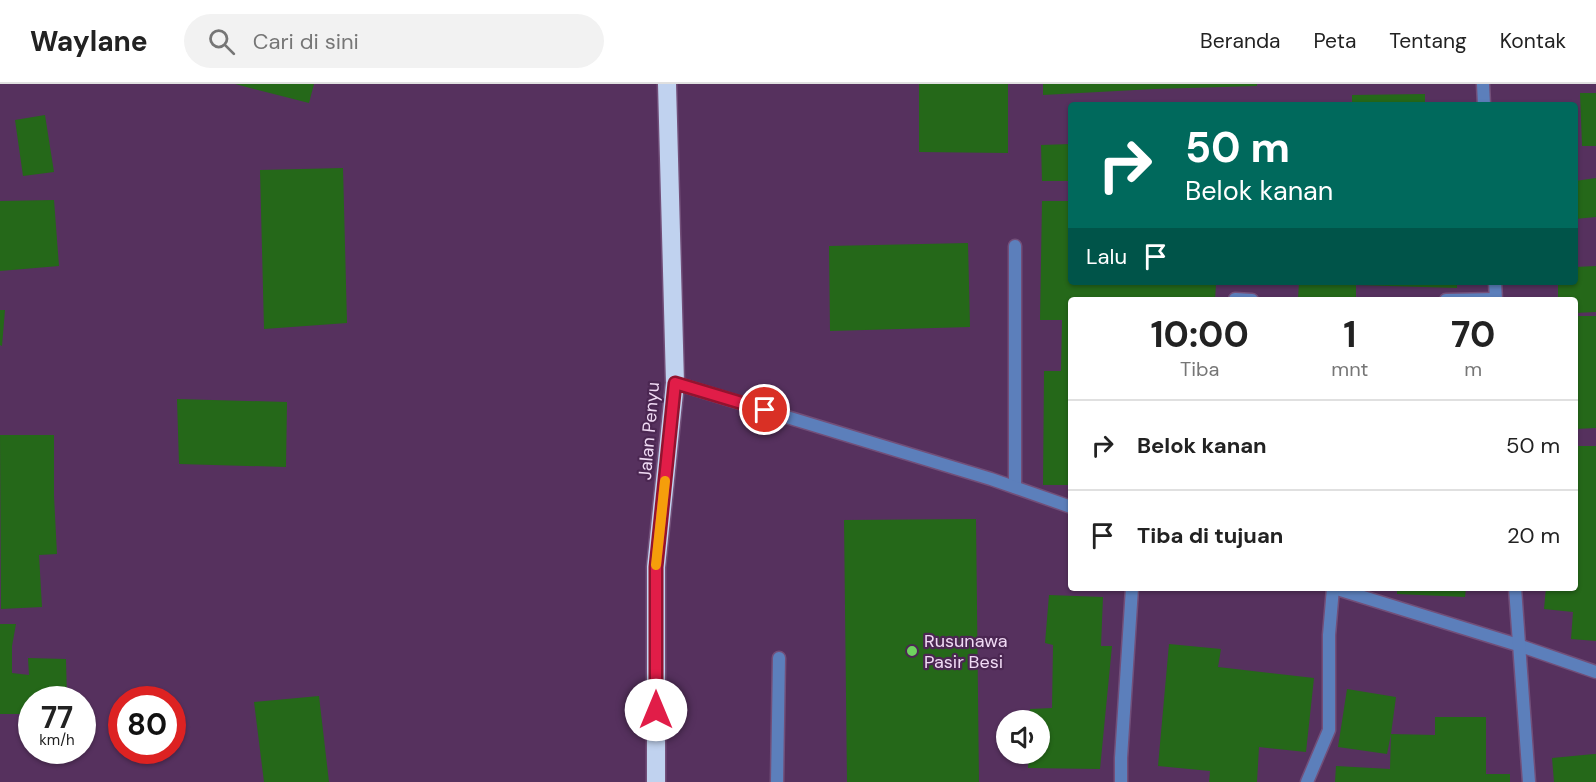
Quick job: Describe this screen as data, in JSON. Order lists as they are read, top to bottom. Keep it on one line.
{"streets":{"highway":["Jalan Penyu"]},"places":["Rusunawa Pasir Besi"],"page":{"header":"Waylane","search":"Cari di sini","nav":["Beranda","Peta","Tentang","Kontak"],"turn":["50 m","Belok kanan"],"then":"Lalu","eta":["10:00","Tiba","1","mnt","70","m"],"list":[{"name":"Belok kanan","value":"50 m"},{"name":"Tiba di tujuan","value":"20 m"}],"speed":"77 km/h","limit":"80"}}
